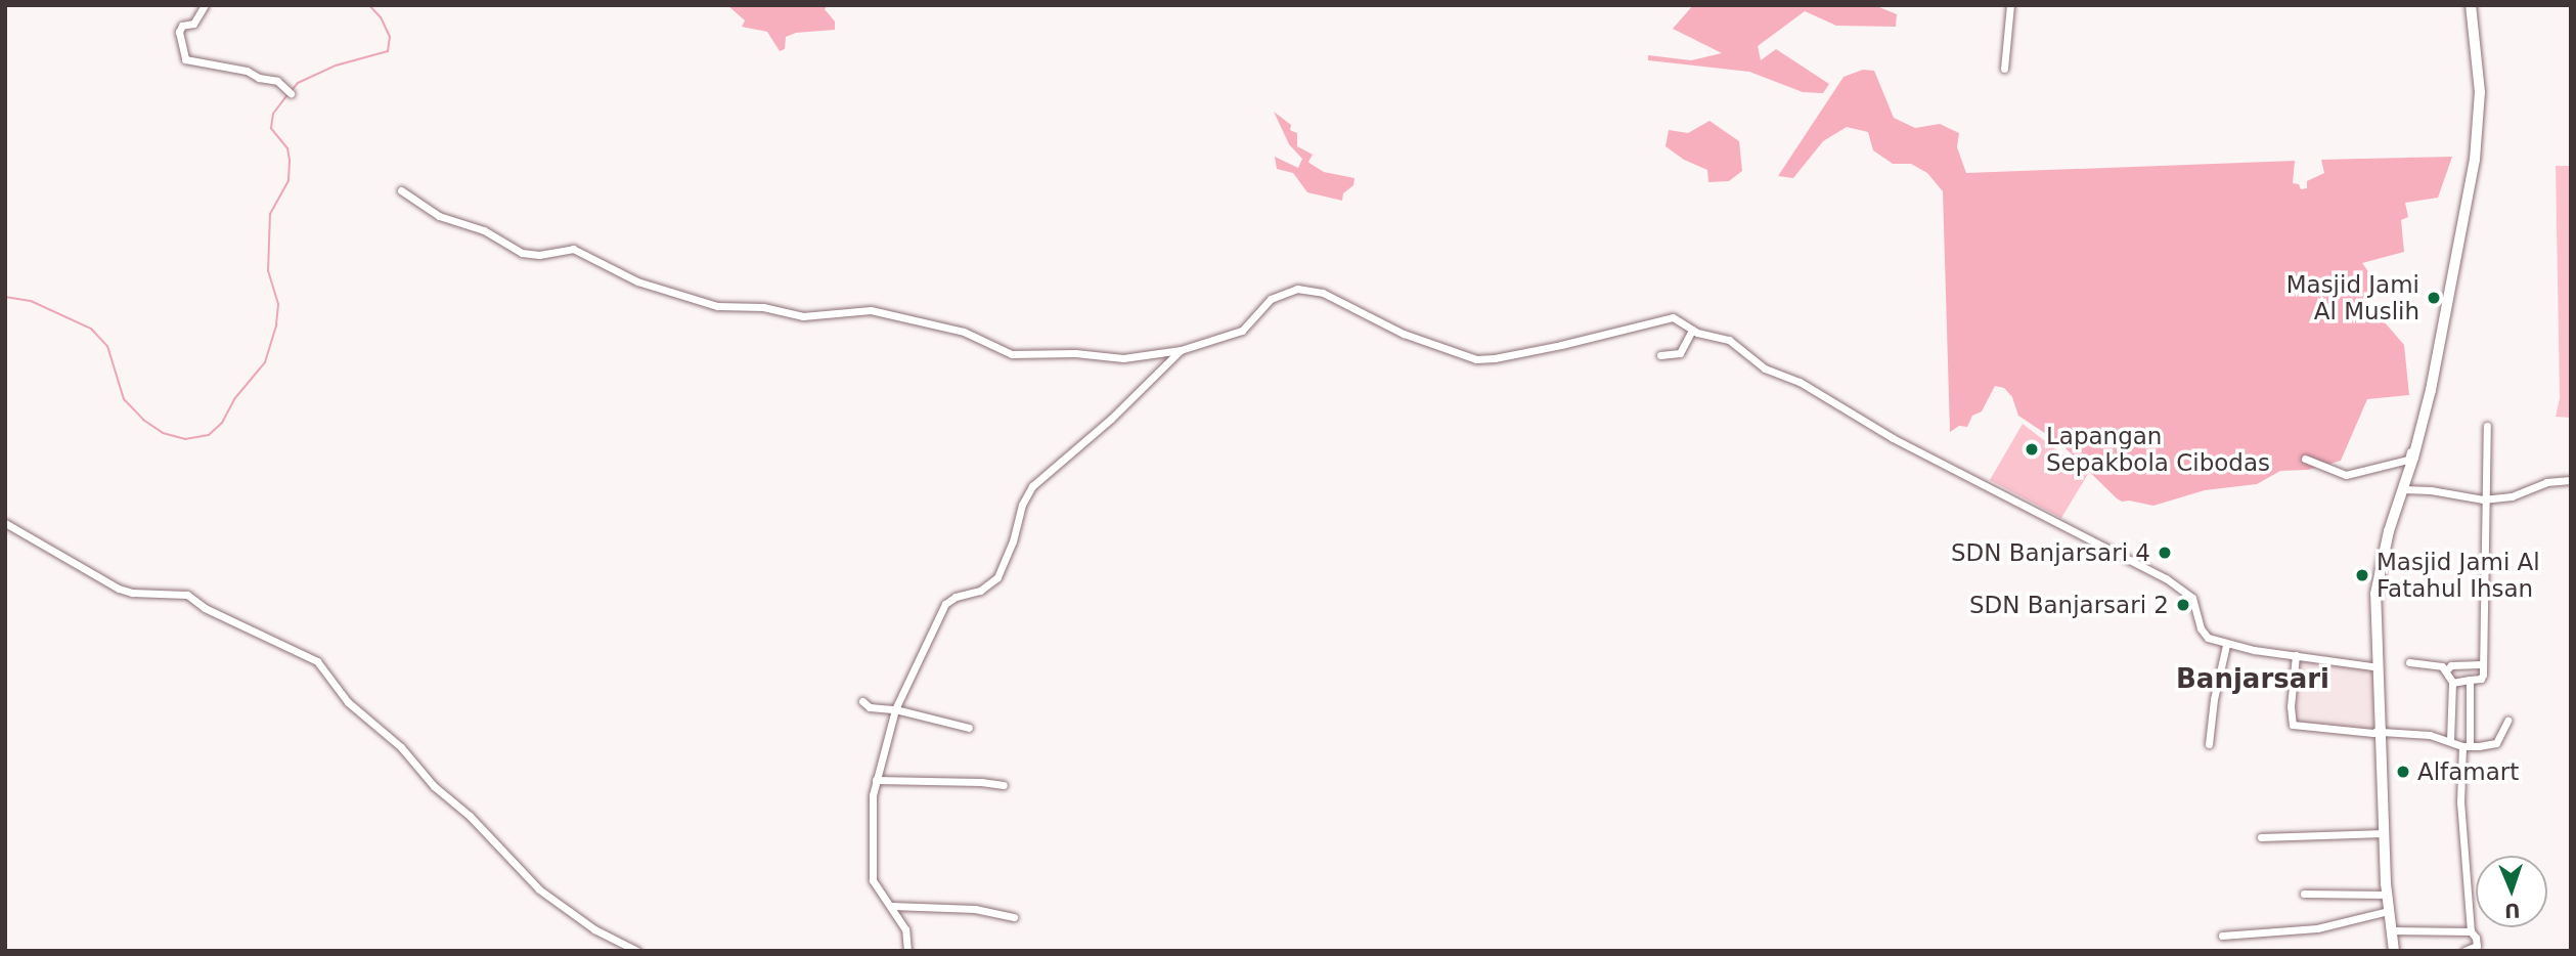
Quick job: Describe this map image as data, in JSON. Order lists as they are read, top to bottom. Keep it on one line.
{"districts":["Banjarsari"],"places":["Masjid Jami Al Muslih","Lapangan Sepakbola Cibodas","SDN Banjarsari 4","Masjid Jami Al Fatahul Ihsan","SDN Banjarsari 2","Alfamart"],"north":"bottom"}
